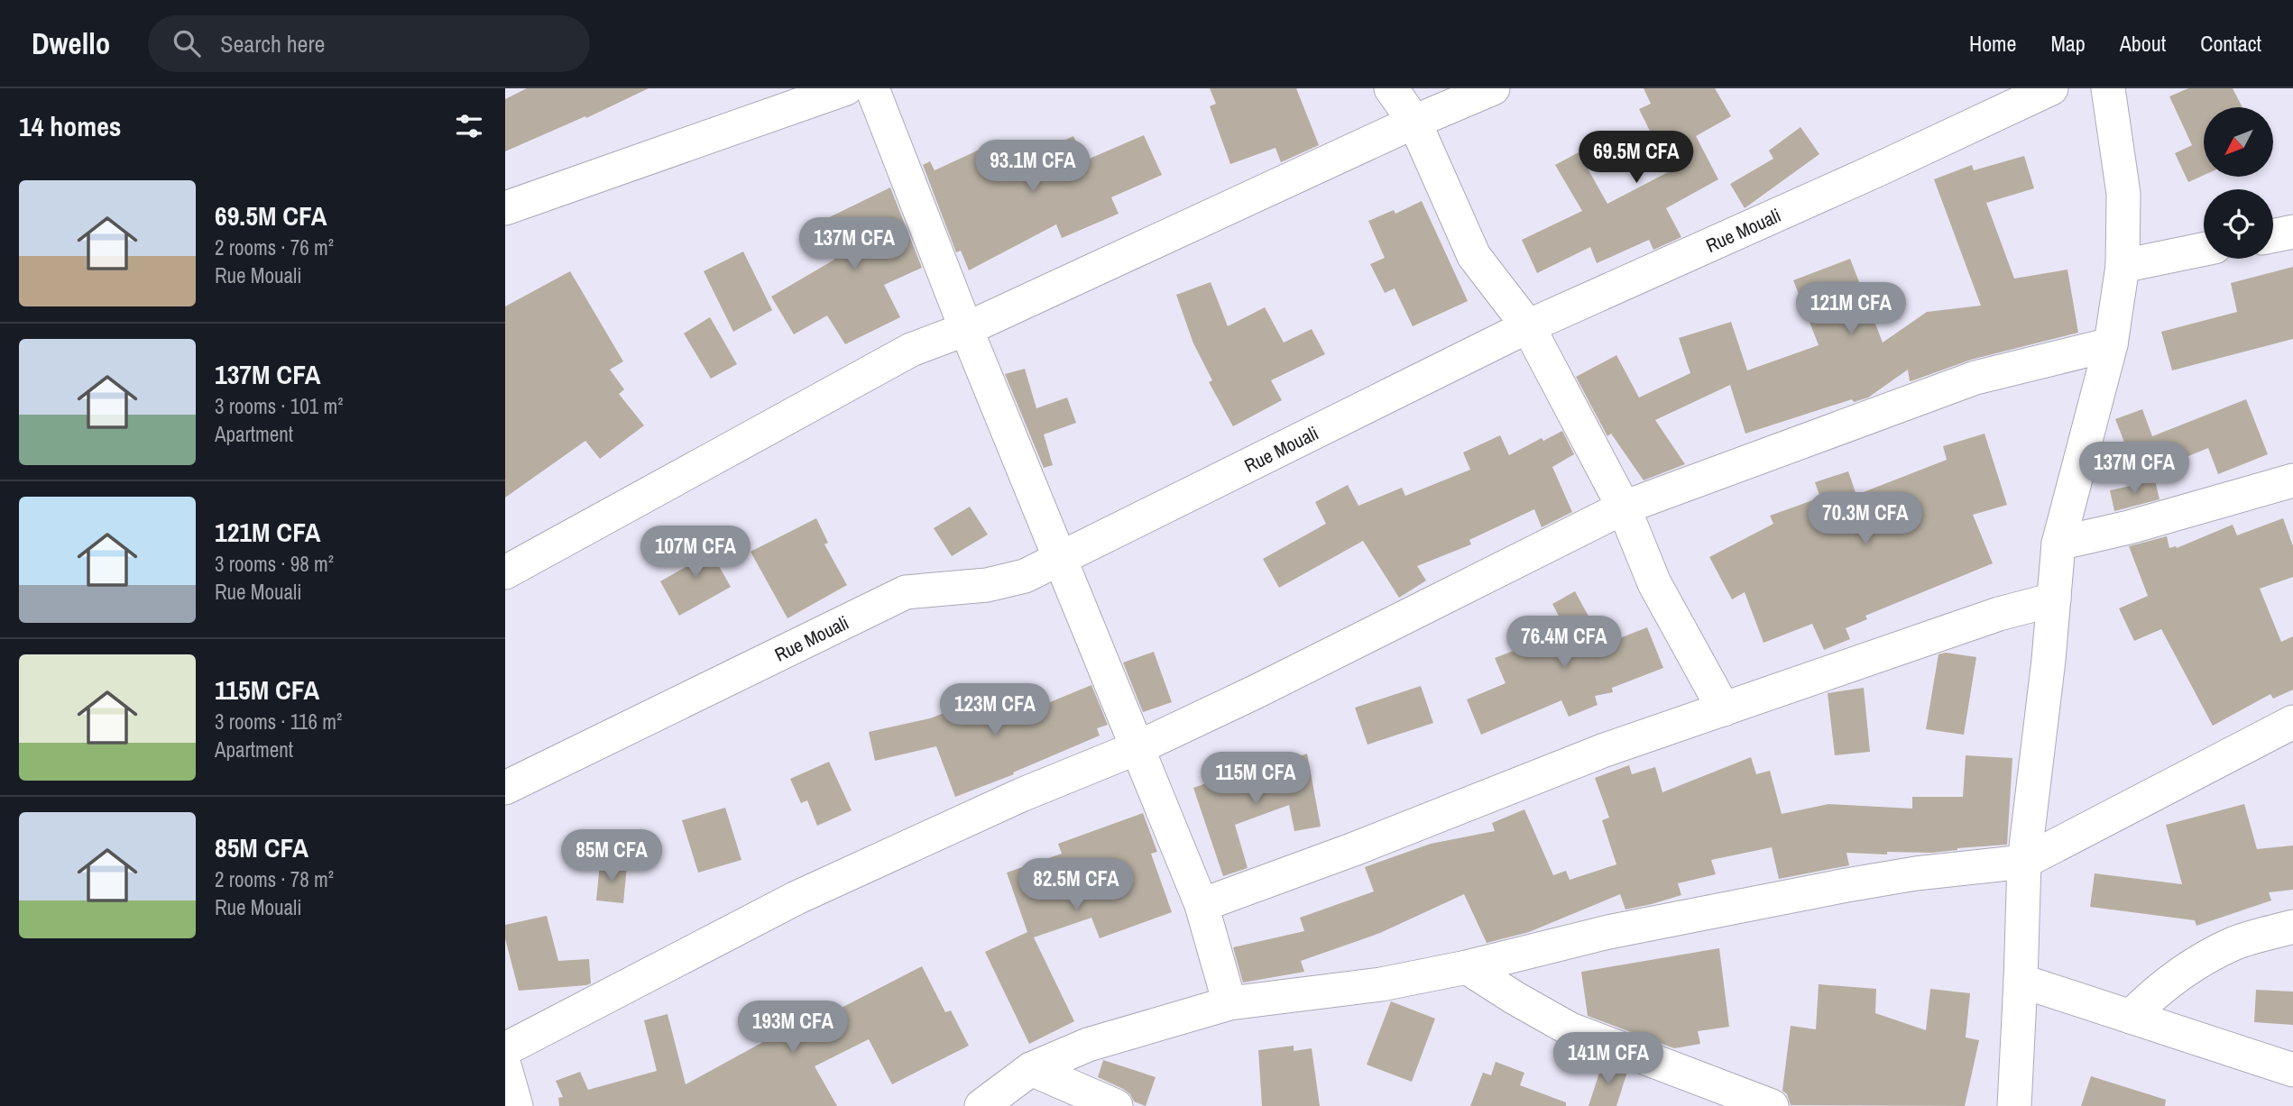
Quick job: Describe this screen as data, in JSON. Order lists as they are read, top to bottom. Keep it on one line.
{"streets":{"street":["Rue Mouali"]},"north":"bottom left","page":{"header":"Dwello","search":"Search here","nav":["Home","Map","About","Contact"],"heading":"14 homes","price":["69.5M CFA","93.1M CFA","137M CFA","121M CFA","137M CFA","70.3M CFA","107M CFA","76.4M CFA","123M CFA","115M CFA","85M CFA","82.5M CFA","193M CFA","141M CFA"],"list":[{"name":"69.5M CFA","note":"2 rooms · 76 m² · Rue Mouali"},{"name":"137M CFA","note":"3 rooms · 101 m² · Apartment"},{"name":"121M CFA","note":"3 rooms · 98 m² · Rue Mouali"},{"name":"115M CFA","note":"3 rooms · 116 m² · Apartment"},{"name":"85M CFA","note":"2 rooms · 78 m² · Rue Mouali"}]}}
